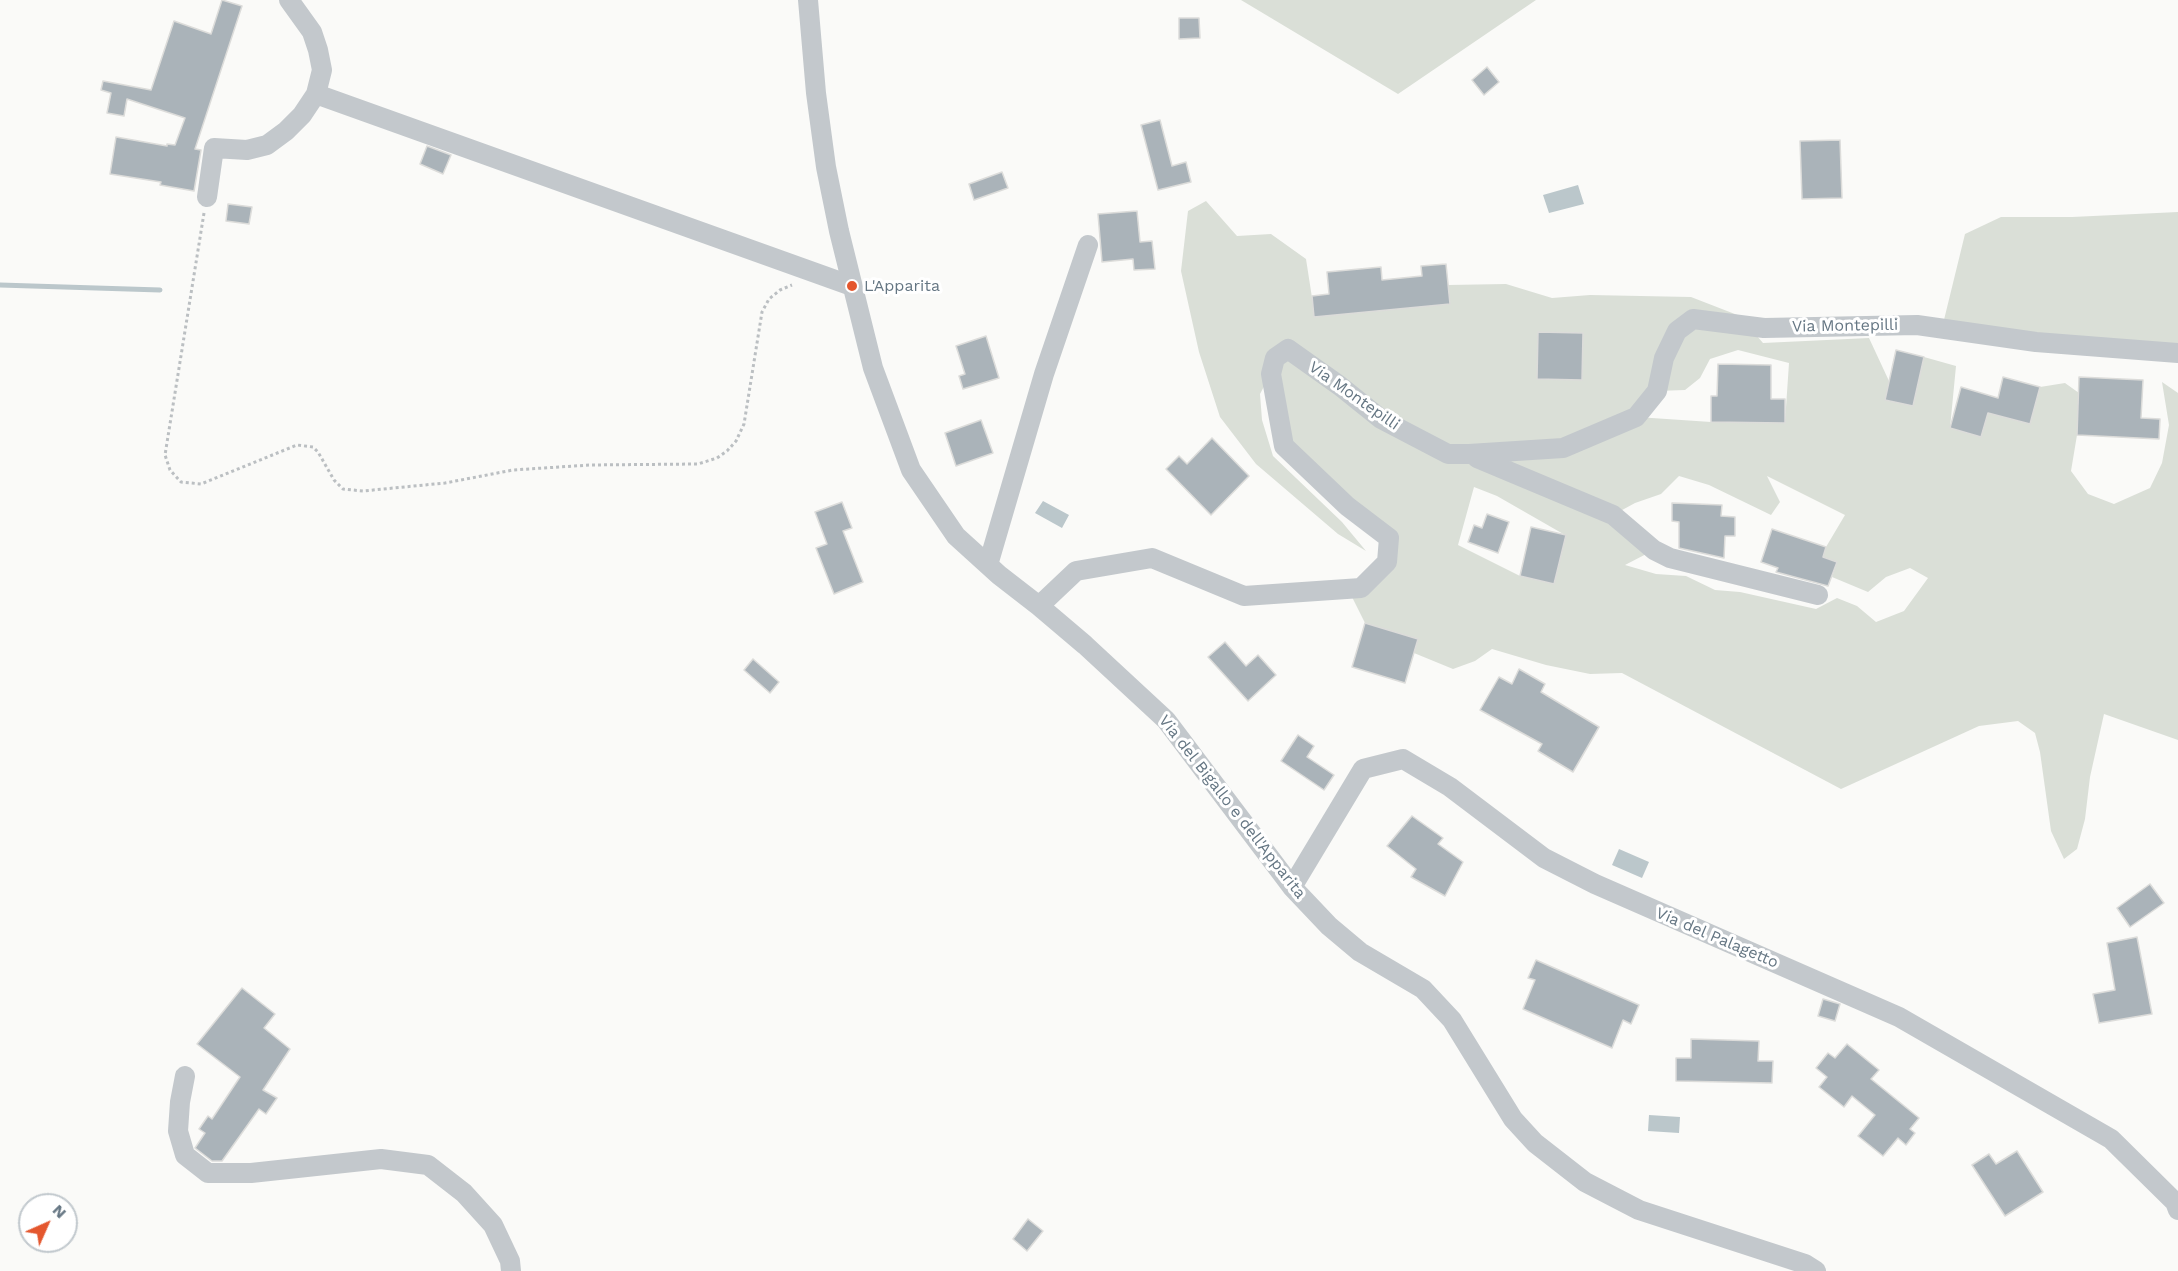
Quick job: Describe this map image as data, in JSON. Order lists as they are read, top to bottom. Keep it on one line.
{"streets":{"street":["Via Montepilli","Via del Bigallo e dell'Apparita","Via del Palagetto"]},"crossings":[["Via Montepilli","Via del Bigallo e dell'Apparita"],["Via del Bigallo e dell'Apparita","Via del Palagetto"]],"places":["L'Apparita"],"north":"top right"}
